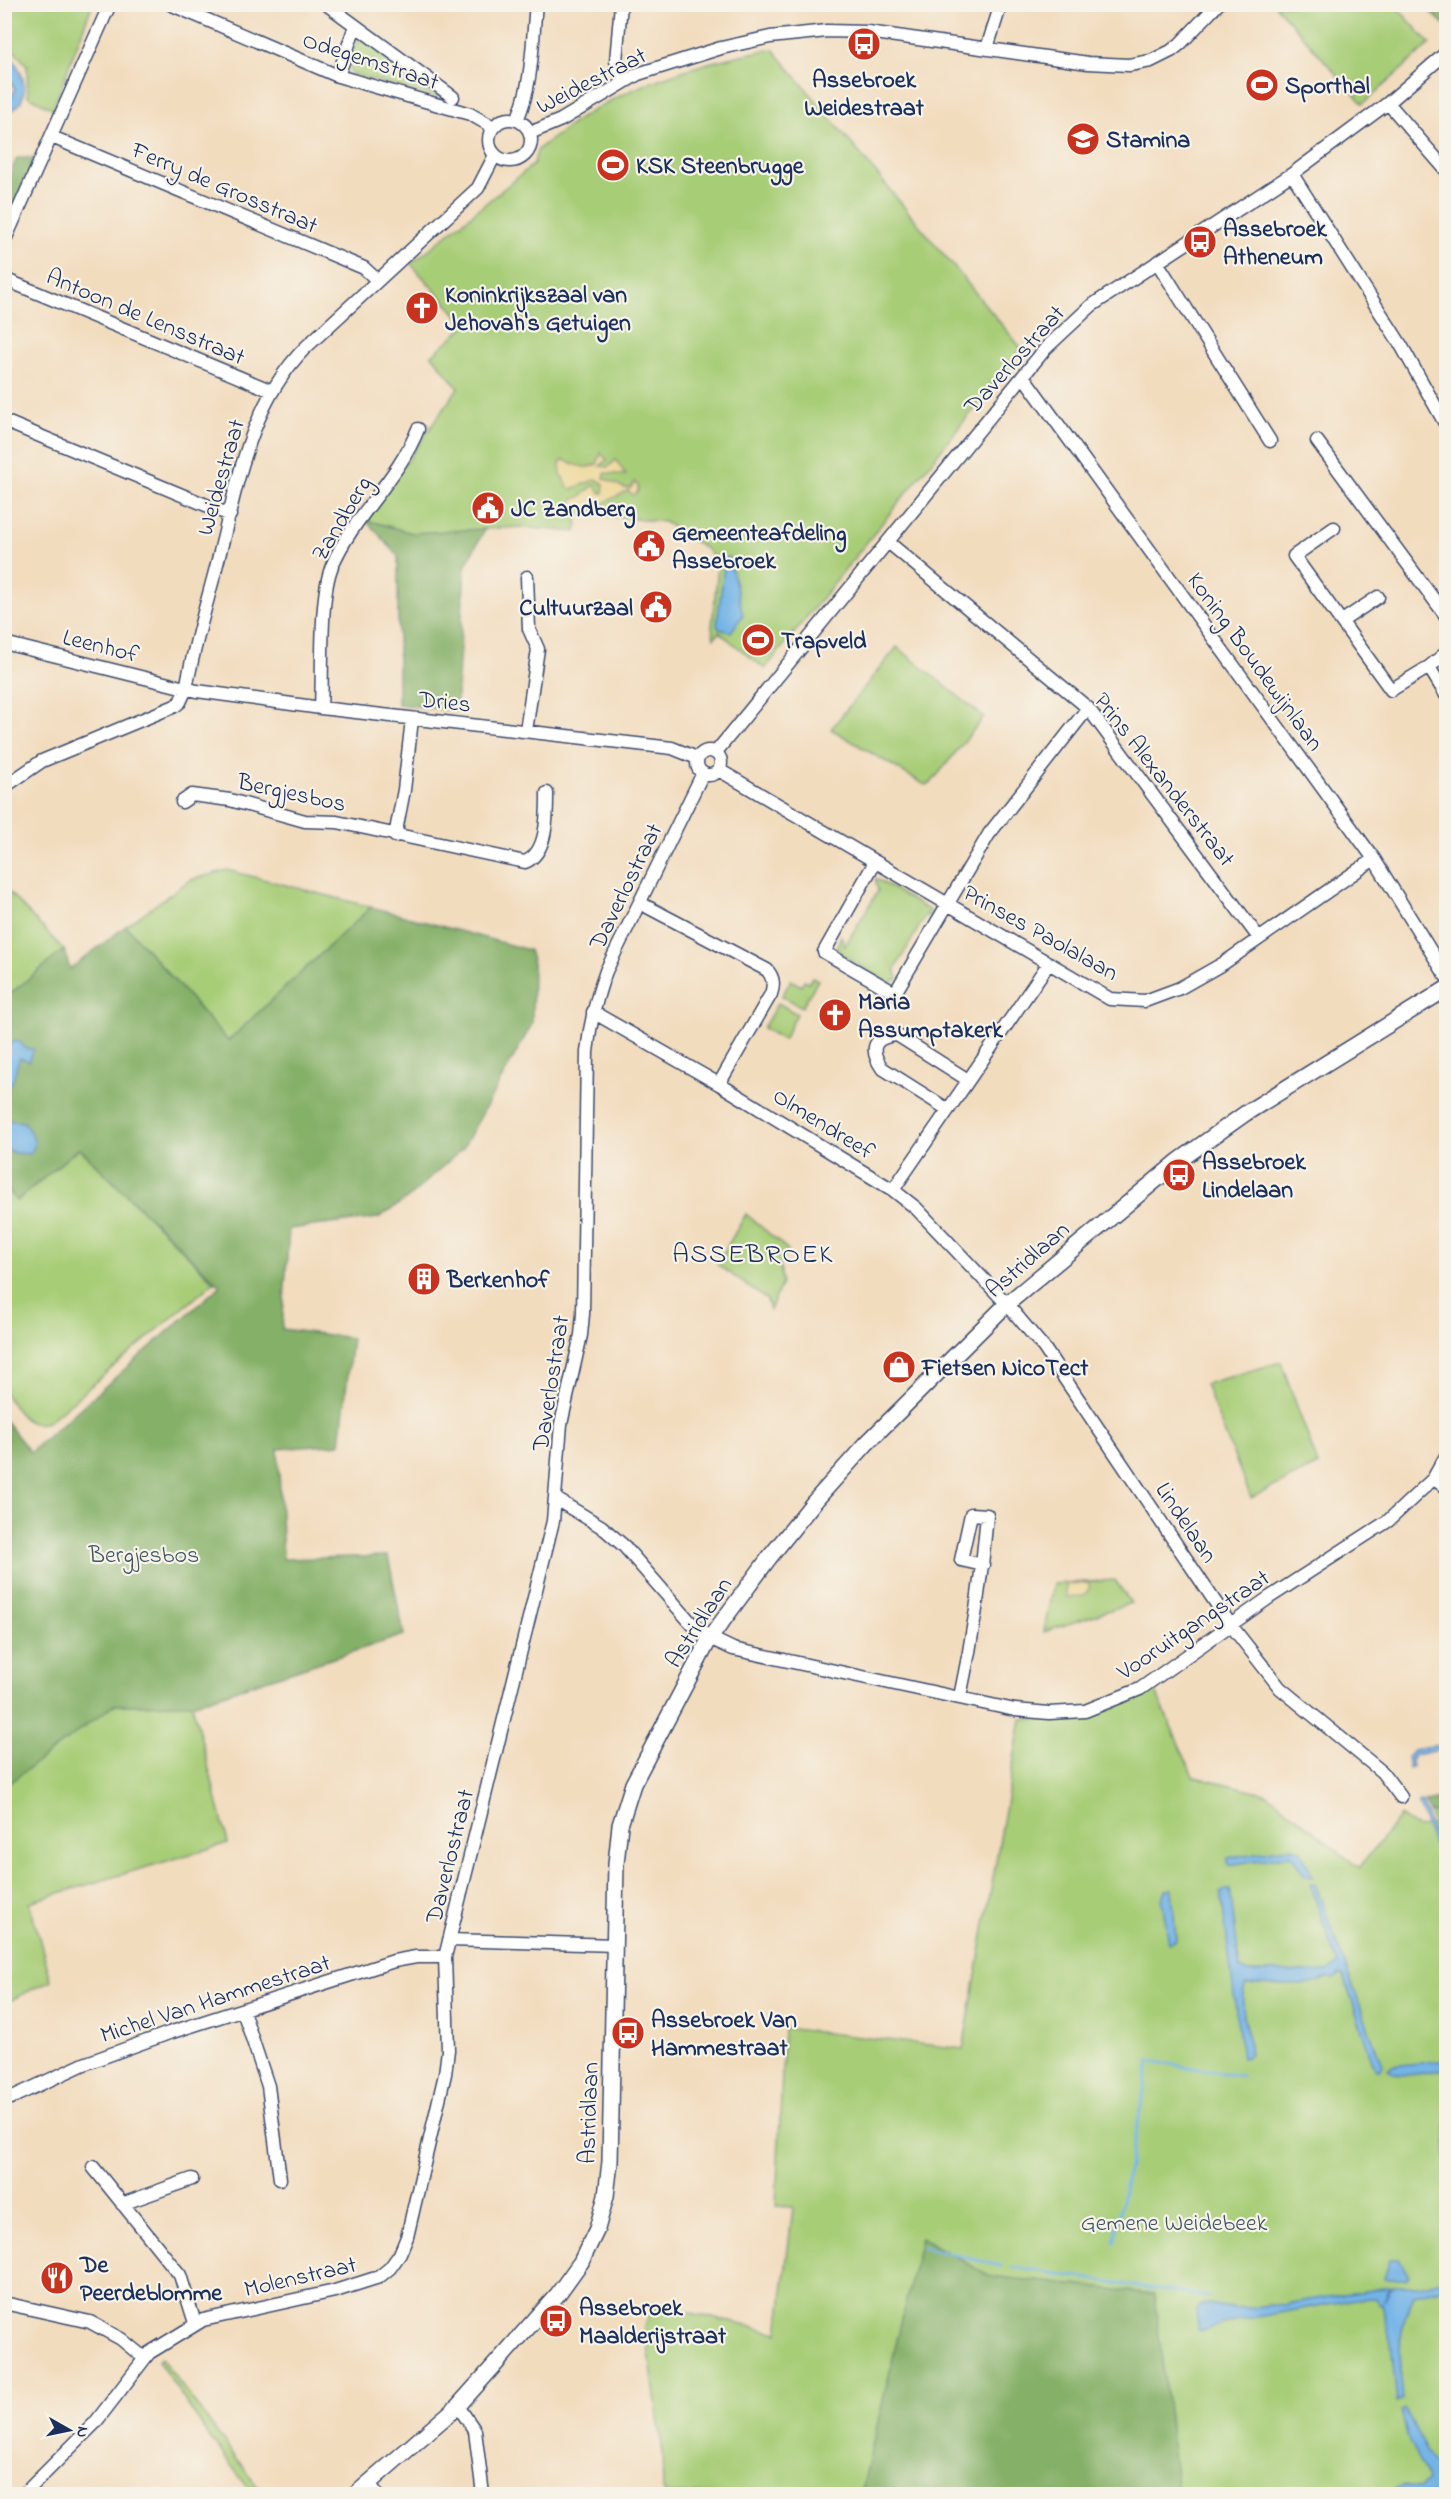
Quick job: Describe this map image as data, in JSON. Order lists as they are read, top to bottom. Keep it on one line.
{"streets":{"main road":["Astridlaan"],"street":["Odegemstraat","Weidestraat","Ferry de Grosstraat","Antoon de Lensstraat","Daverlostraat","Zandberg","Leenhof","Koning Boudewijnlaan","Dries","Prins Alexanderstraat","Bergjesbos","Prinses Paolalaan","Olmendreef","Lindelaan","Vooruitgangstraat","Michel Van Hammestraat","Molenstraat"]},"crossings":[["Odegemstraat","Weidestraat"],["Weidestraat","Ferry de Grosstraat"],["Weidestraat","Antoon de Lensstraat"],["Weidestraat","Leenhof"],["Weidestraat","Dries"],["Daverlostraat","Koning Boudewijnlaan"],["Daverlostraat","Dries"],["Daverlostraat","Prins Alexanderstraat"],["Daverlostraat","Prinses Paolalaan"],["Daverlostraat","Olmendreef"],["Daverlostraat","Vooruitgangstraat"],["Daverlostraat","Molenstraat"],["Zandberg","Dries"],["Leenhof","Dries"],["Koning Boudewijnlaan","Prinses Paolalaan"],["Dries","Prinses Paolalaan"],["Prins Alexanderstraat","Prinses Paolalaan"],["Olmendreef","Astridlaan"],["Olmendreef","Lindelaan"],["Astridlaan","Lindelaan"],["Astridlaan","Vooruitgangstraat"],["Lindelaan","Vooruitgangstraat"],["Michel Van Hammestraat","Molenstraat"]],"districts":["ASSEBROEK"],"parks":["Bergjesbos","Gemene Weidebeek"],"places":{"bus stop":["Assebroek Weidestraat","Assebroek Atheneum","Assebroek Lindelaan","Assebroek Van Hammestraat","Assebroek Maalderijstraat"],"sports":["Sporthal","KSK Steenbrugge","Trapveld"],"school or university":["Stamina"],"church":["Koninkrijkszaal van Jehovah's Getuigen","Maria Assumptakerk"],"public building":["JC Zandberg","Gemeenteafdeling Assebroek","Cultuurzaal"],"building":["Berkenhof"],"shop":["Fietsen NicoTect"],"restaurant":["De Peerdeblomme"]},"north":"right"}
